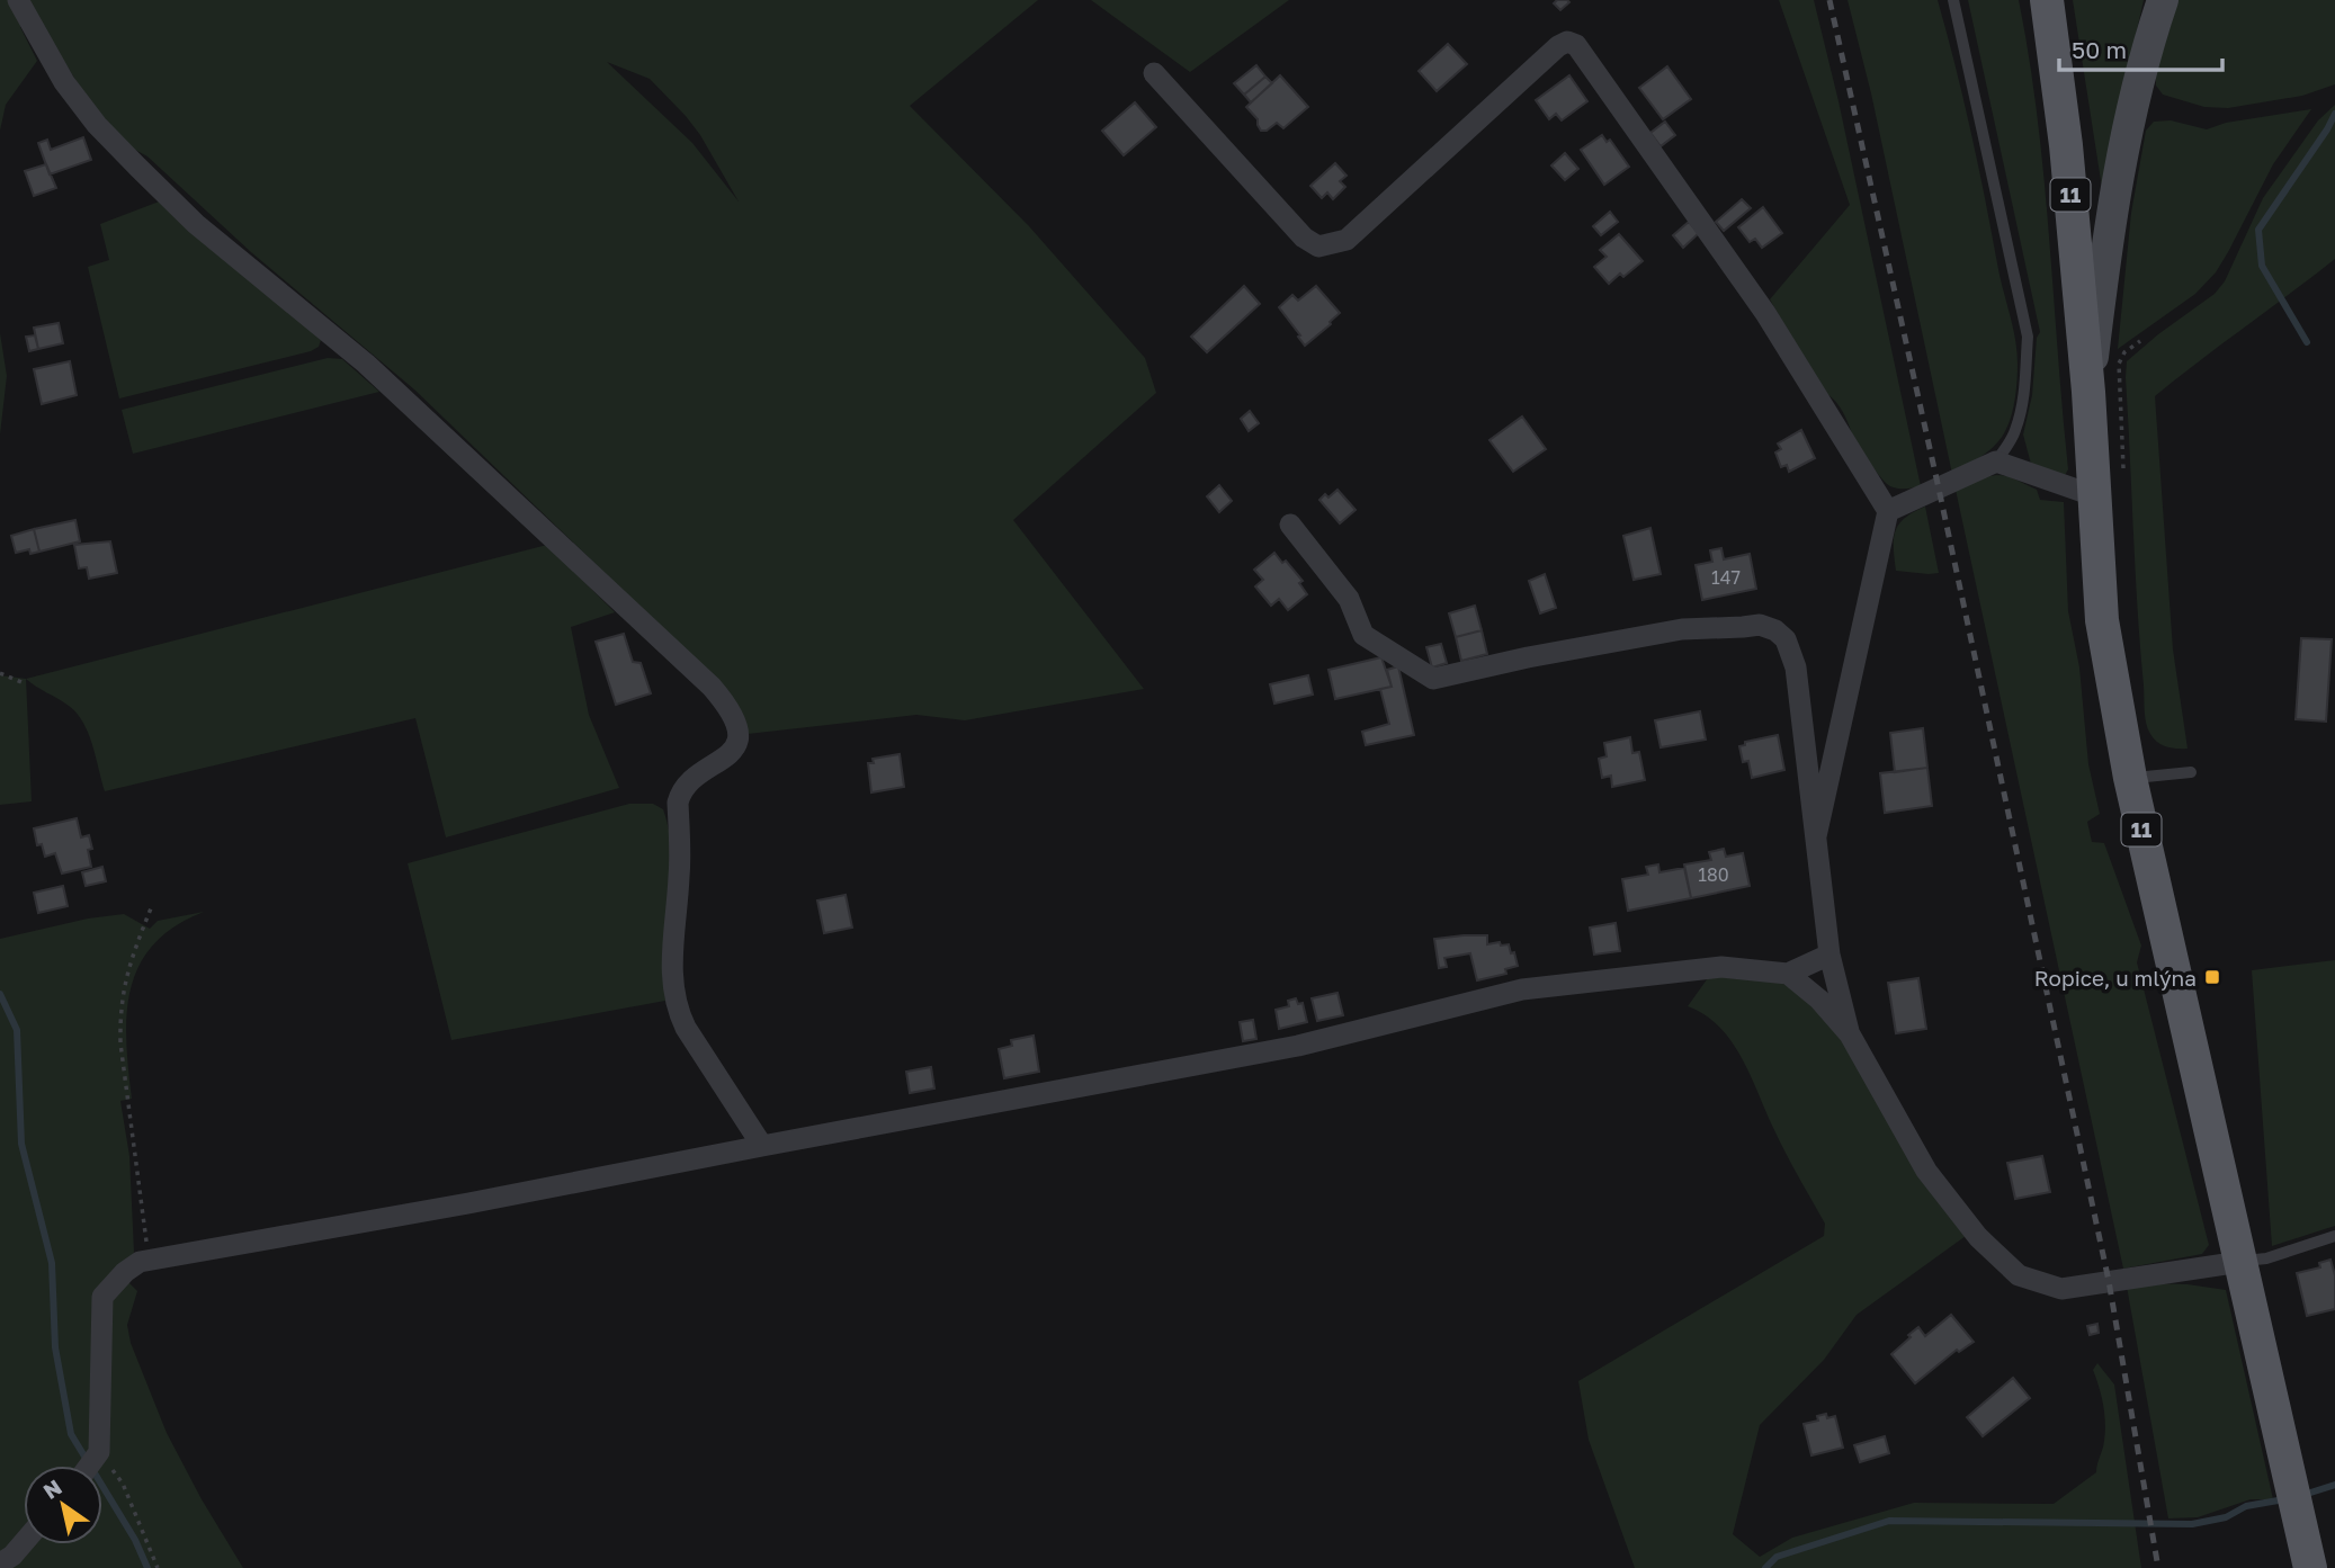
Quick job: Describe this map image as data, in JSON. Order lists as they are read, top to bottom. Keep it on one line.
{"streets":{"main road":["11"]},"places":{"transit":["Ropice, u mlýna"]},"house_numbers":["147","180"],"scale_bar":"50 m","north":"top left"}
